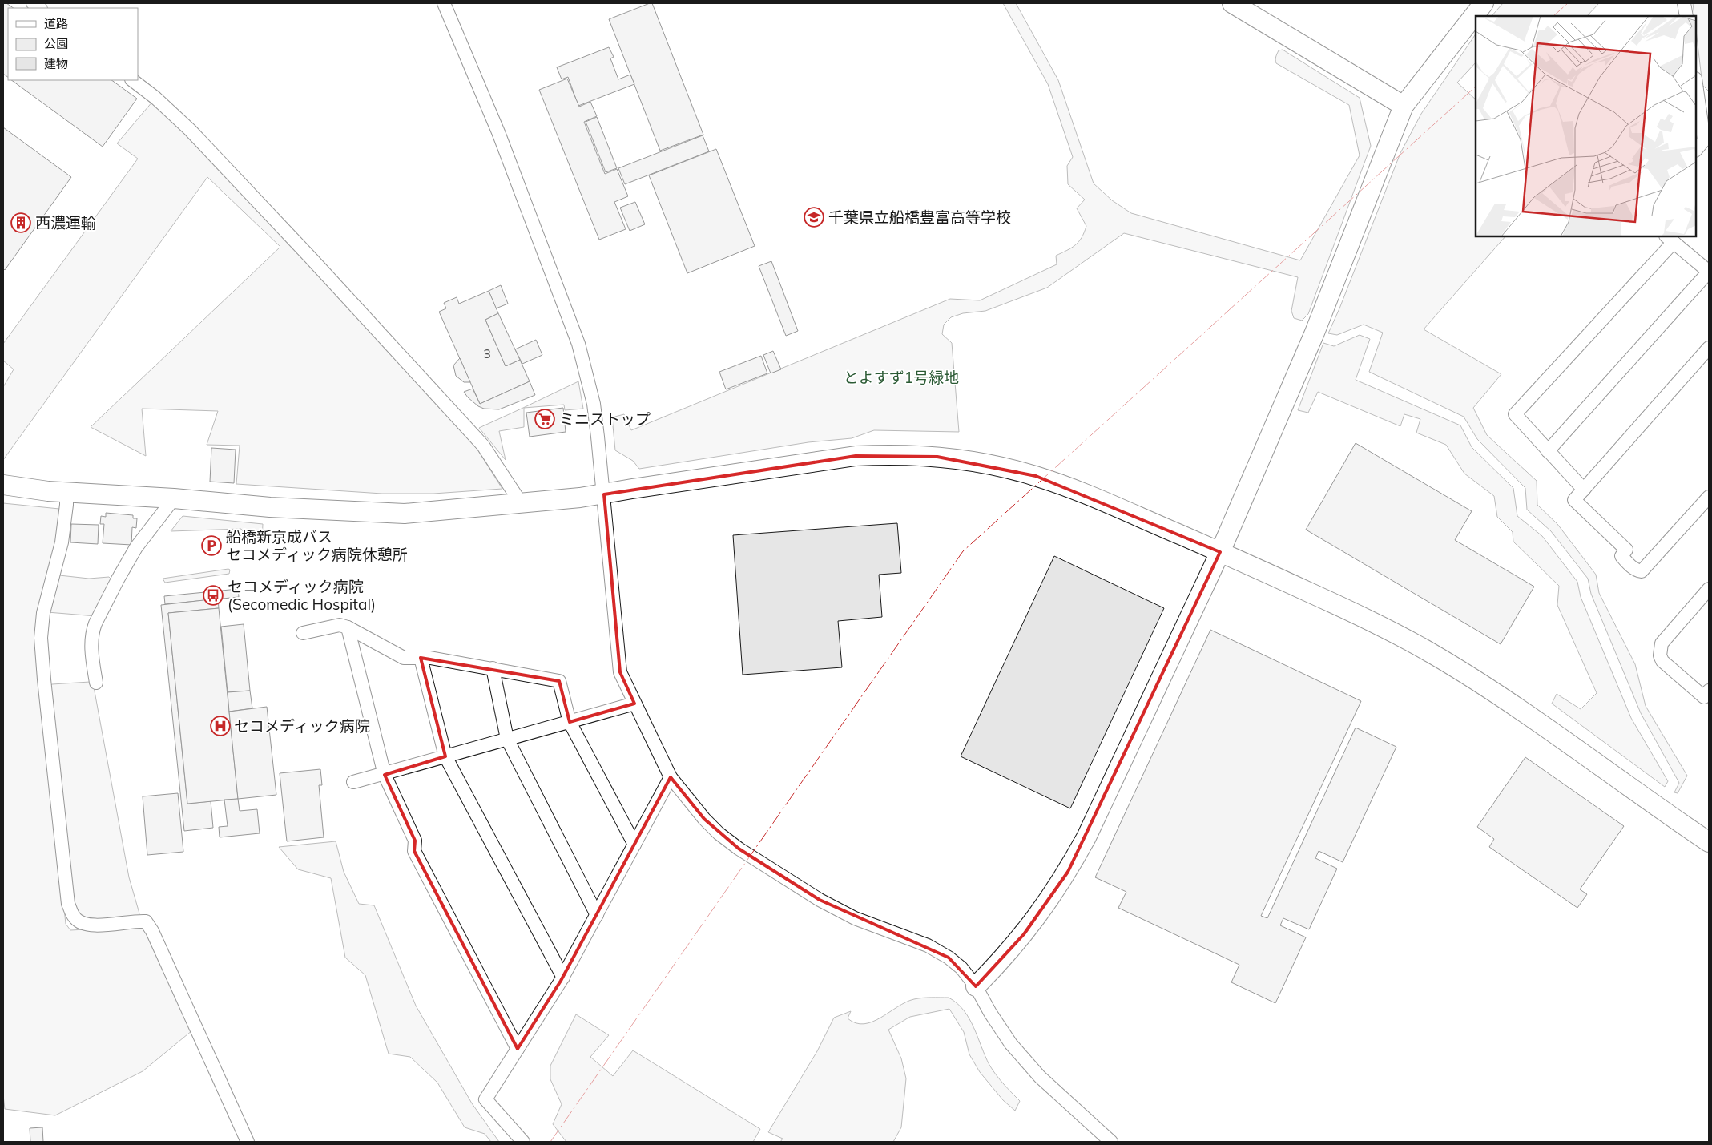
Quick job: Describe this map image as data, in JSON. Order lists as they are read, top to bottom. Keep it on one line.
{"parks":["とよすず1号緑地"],"places":{"school or university":["千葉県立船橋豊富高等学校"],"building":["西濃運輸"],"supermarket":["ミニストップ"],"parking":["船橋新京成バス セコメディック病院休憩所"],"bus stop":["セコメディック病院 (Secomedic Hospital)"],"hospital":["セコメディック病院"]},"house_numbers":["3"],"legend":["道路","公園","建物"]}
